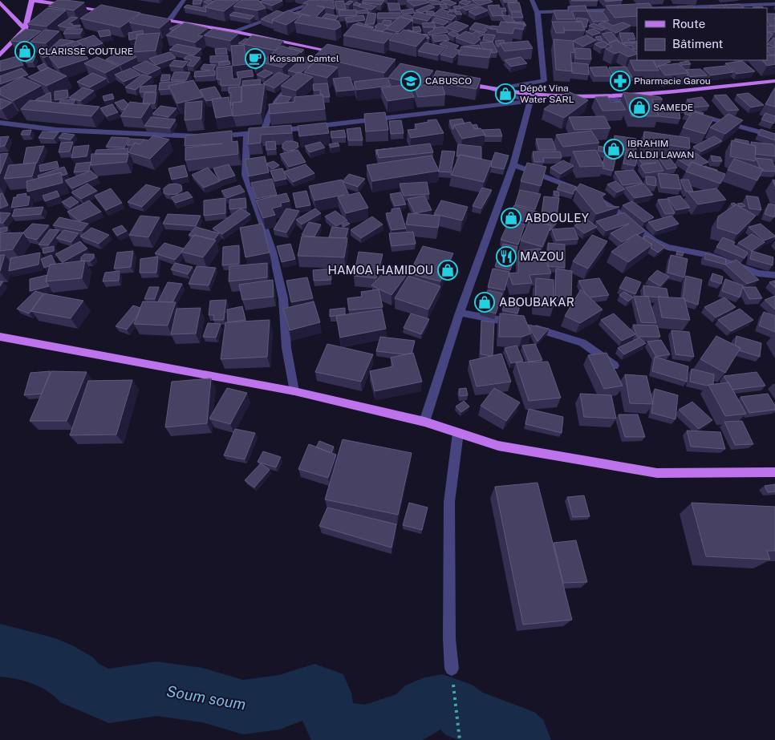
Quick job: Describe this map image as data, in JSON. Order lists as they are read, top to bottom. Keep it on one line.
{"water":["Soum soum"],"places":{"shop":["CLARISSE COUTURE","Dépôt Vina Water SARL","SAMEDE","IBRAHIM ALLDJI LAWAN","ABDOULEY","HAMOA HAMIDOU","ABOUBAKAR"],"cafe":["Kossam Camtel"],"school or university":["CABUSCO"],"pharmacy":["Pharmacie Garou"],"restaurant":["MAZOU"]},"legend":["Route","Bâtiment"]}
